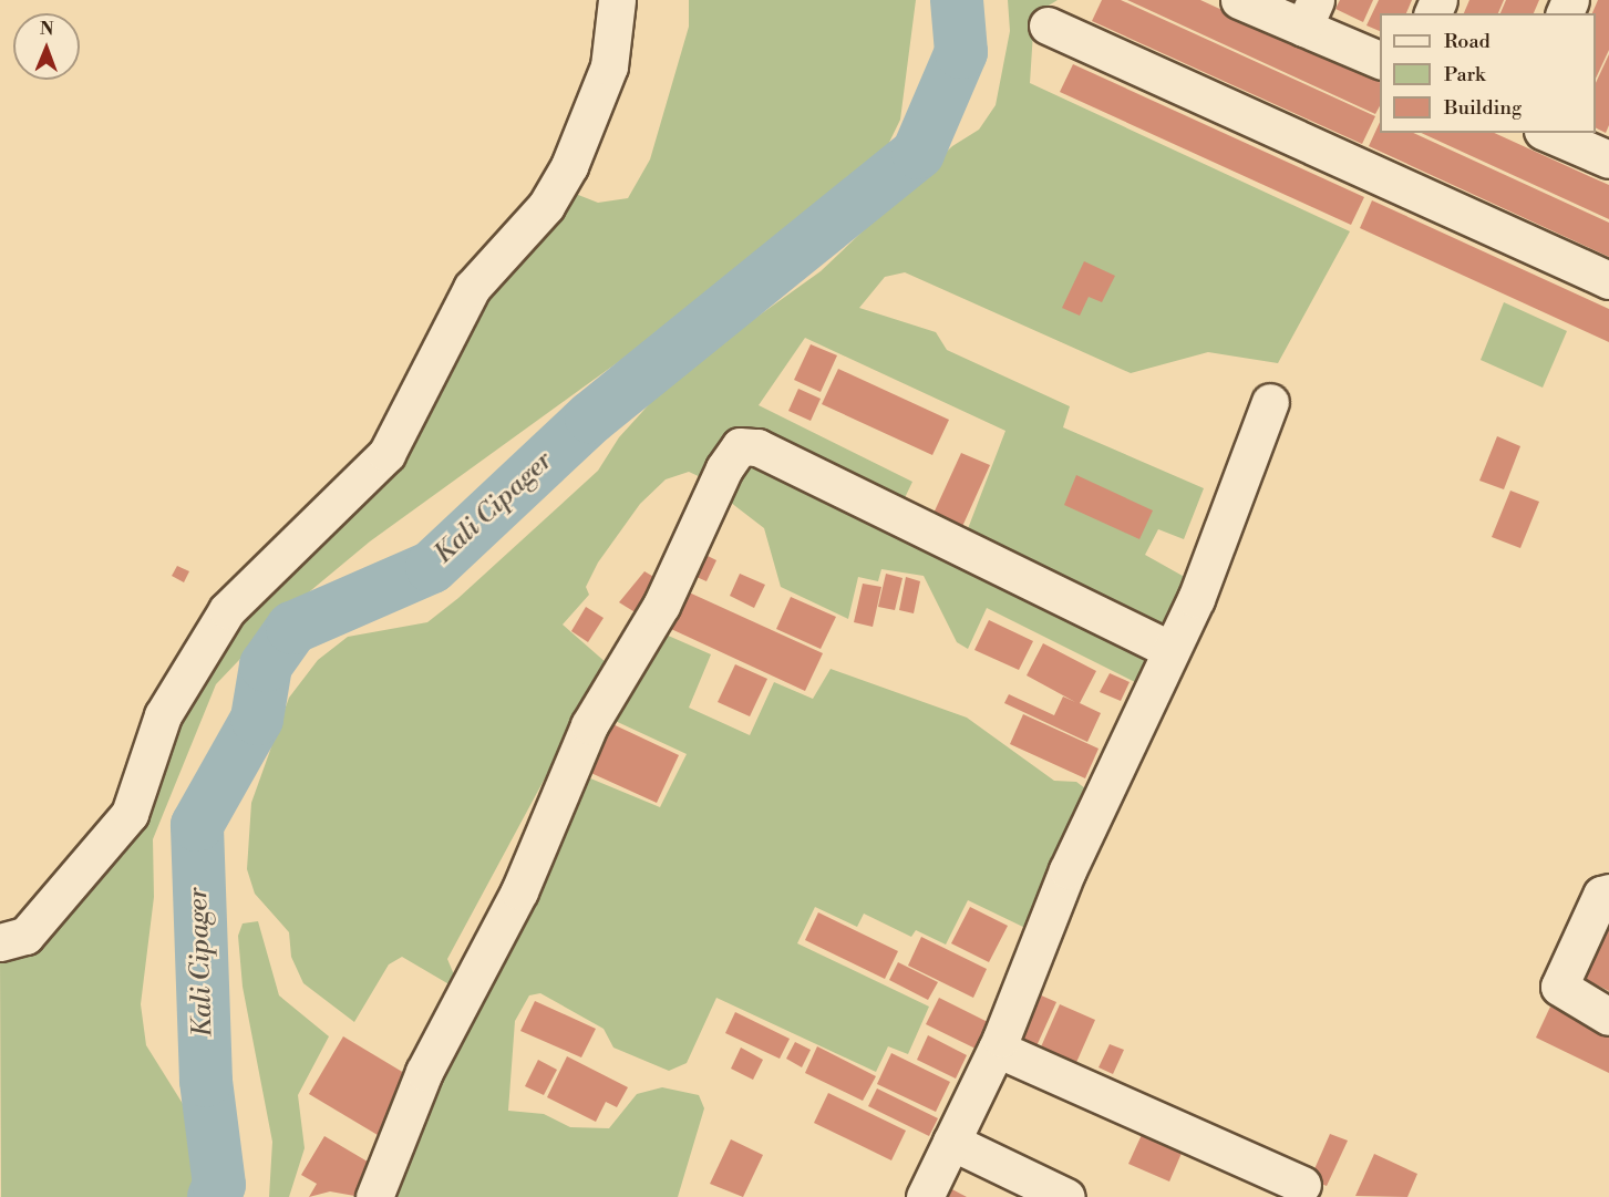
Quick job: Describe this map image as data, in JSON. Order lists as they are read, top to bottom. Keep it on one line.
{"water":["Kali Cipager"],"legend":["Road","Park","Building"],"north":"top"}
